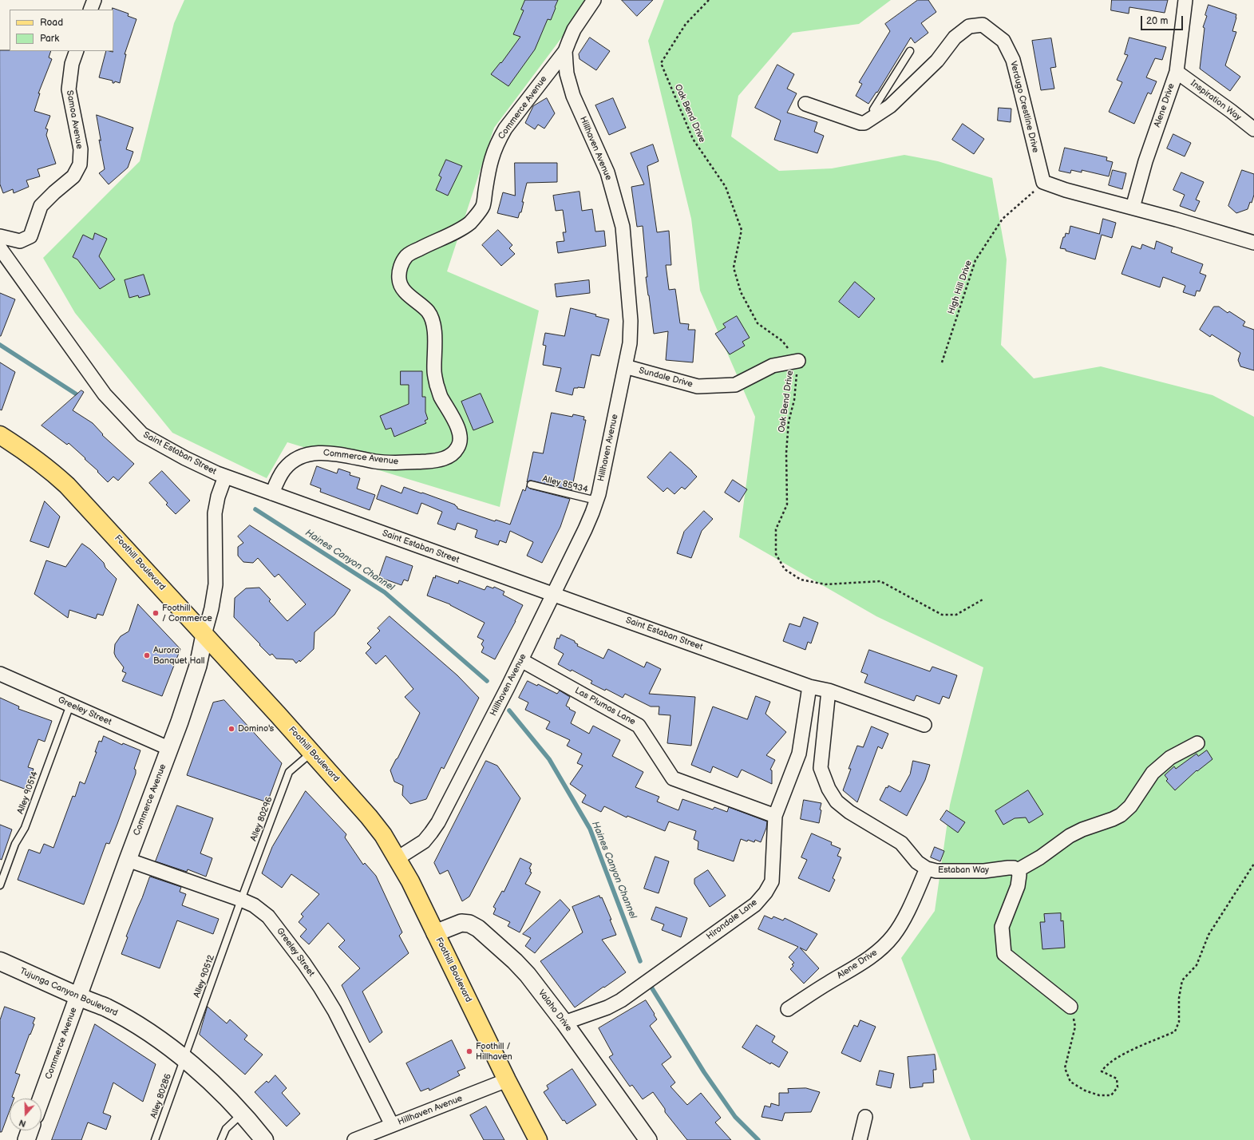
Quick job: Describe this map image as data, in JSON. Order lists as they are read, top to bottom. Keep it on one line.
{"streets":{"main road":["Foothill Boulevard","Tujunga Canyon Boulevard"],"street":["Inspiration Way","Alene Drive","Verdugo Crestline Drive","Commerce Avenue","Samoa Avenue","Hillhaven Avenue","Sundale Drive","Saint Estaban Street","Las Plumas Lane","Greeley Street","Estaban Way","Hirondale Lane","Valaho Drive"],"lane":["Alley 85934","Alley 90514","Alley 80296","Alley 90512","Alley 80286"],"path":["Oak Bend Drive","High Hill Drive"]},"crossings":[["Inspiration Way","Alene Drive"],["Alene Drive","Estaban Way"],["Verdugo Crestline Drive","High Hill Drive"],["Commerce Avenue","Hillhaven Avenue"],["Commerce Avenue","Saint Estaban Street"],["Commerce Avenue","Foothill Boulevard"],["Commerce Avenue","Greeley Street"],["Commerce Avenue","Tujunga Canyon Boulevard"],["Oak Bend Drive","Sundale Drive"],["Hillhaven Avenue","Sundale Drive"],["Hillhaven Avenue","Saint Estaban Street"],["Hillhaven Avenue","Alley 85934"],["Hillhaven Avenue","Foothill Boulevard"],["Hillhaven Avenue","Las Plumas Lane"],["Hillhaven Avenue","Greeley Street"],["Saint Estaban Street","Estaban Way"],["Saint Estaban Street","Hirondale Lane"],["Foothill Boulevard","Alley 80296"],["Foothill Boulevard","Valaho Drive"],["Las Plumas Lane","Hirondale Lane"],["Greeley Street","Alley 90514"],["Greeley Street","Alley 80296"],["Greeley Street","Alley 90512"],["Alley 80296","Alley 90512"],["Hirondale Lane","Valaho Drive"],["Alley 90512","Tujunga Canyon Boulevard"],["Alley 90512","Alley 80286"],["Tujunga Canyon Boulevard","Alley 80286"]],"water":["Haines Canyon Channel"],"places":["Foothill / Commerce","Aurora Banquet Hall","Domino's","Foothill / Hillhaven"],"legend":["Road","Park"],"scale_bar":"20 m","north":"bottom"}
